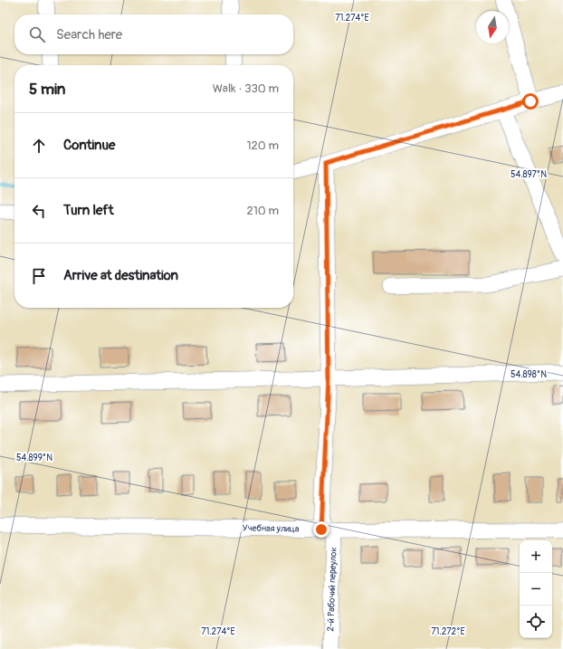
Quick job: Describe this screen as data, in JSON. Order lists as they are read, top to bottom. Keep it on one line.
{"streets":{"street":["Учебная улица","2-й Рабочий переулок"]},"crossings":[["Учебная улица","2-й Рабочий переулок"]],"north":"bottom","page":{"search":"Search here","heading":["5 min","Walk · 330 m"],"list":[["Continue","120 m"],["Turn left","210 m"],"Arrive at destination"],"map_buttons":["+","−"]},"coordinates":["71.274°E","54.897°N","54.898°N","54.899°N","71.272°E"]}
